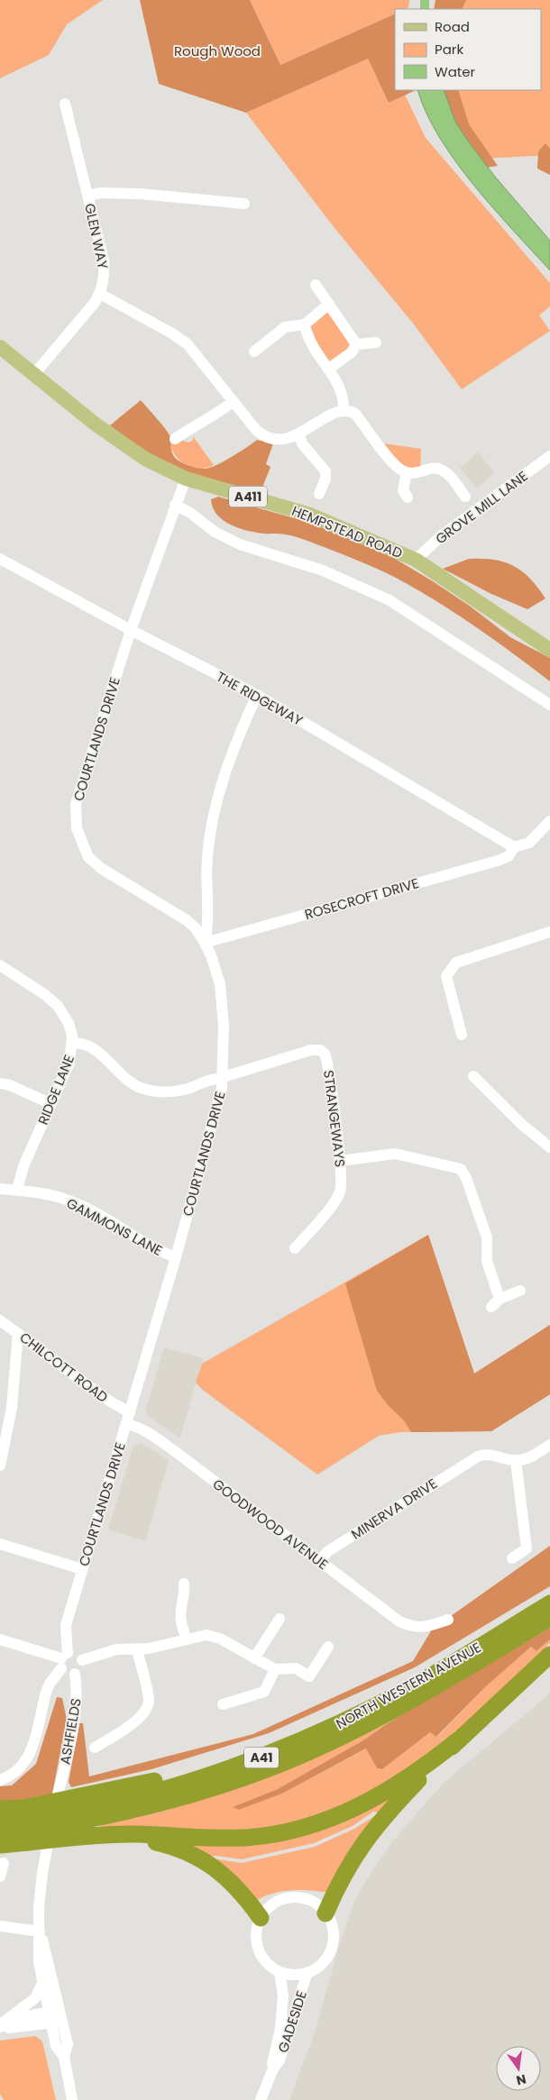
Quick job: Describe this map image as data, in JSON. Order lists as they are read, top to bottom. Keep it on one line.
{"streets":{"highway":["NORTH WESTERN AVENUE","A41"],"main road":["A411","HEMPSTEAD ROAD"],"street":["GLEN WAY","GROVE MILL LANE","THE RIDGEWAY","COURTLANDS DRIVE","ROSECROFT DRIVE","RIDGE LANE","STRANGEWAYS","GAMMONS LANE","CHILCOTT ROAD","MINERVA DRIVE","GOODWOOD AVENUE","ASHFIELDS","GADESIDE"]},"crossings":[["GLEN WAY","HEMPSTEAD ROAD"],["GROVE MILL LANE","HEMPSTEAD ROAD"],["HEMPSTEAD ROAD","COURTLANDS DRIVE"],["THE RIDGEWAY","COURTLANDS DRIVE"],["THE RIDGEWAY","ROSECROFT DRIVE"],["COURTLANDS DRIVE","ROSECROFT DRIVE"],["COURTLANDS DRIVE","STRANGEWAYS"],["COURTLANDS DRIVE","GAMMONS LANE"],["COURTLANDS DRIVE","CHILCOTT ROAD"],["COURTLANDS DRIVE","GOODWOOD AVENUE"],["COURTLANDS DRIVE","ASHFIELDS"],["RIDGE LANE","GAMMONS LANE"],["MINERVA DRIVE","GOODWOOD AVENUE"]],"parks":["Rough Wood"],"legend":["Road","Park","Water"],"north":"bottom"}
